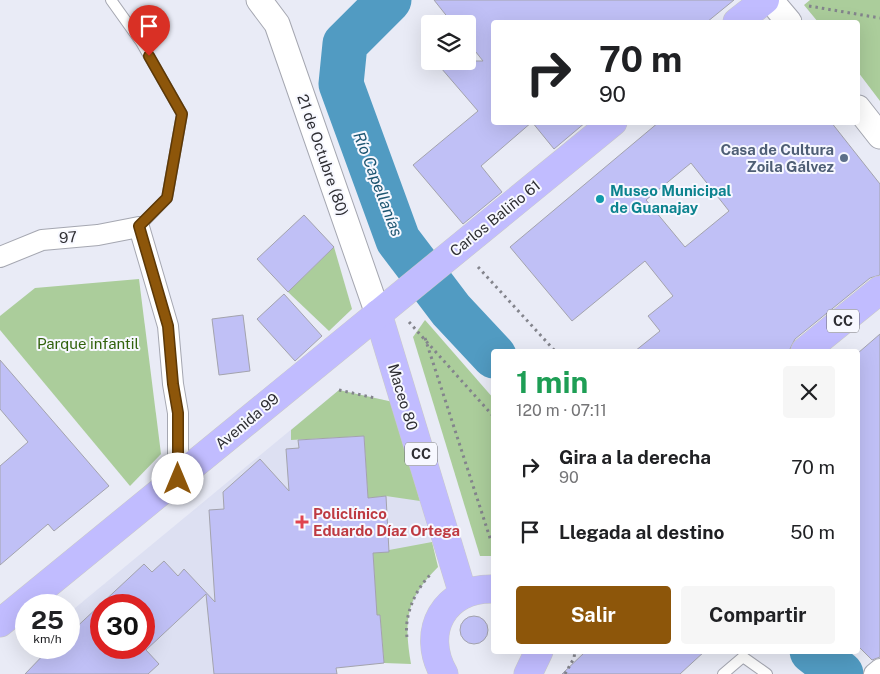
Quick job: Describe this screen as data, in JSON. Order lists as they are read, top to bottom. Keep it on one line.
{"streets":{"main road":["Carlos Baliño 61","CC","Maceo 80","Avenida 99"],"street":["21 de Octubre (80)","97"]},"crossings":[["21 de Octubre (80)","Carlos Baliño 61"],["21 de Octubre (80)","Maceo 80"],["21 de Octubre (80)","Avenida 99"],["Carlos Baliño 61","Maceo 80"],["Carlos Baliño 61","Avenida 99"],["Maceo 80","Avenida 99"]],"water":["Río Capellanías"],"parks":["Parque infantil"],"places":{"other":["Casa de Cultura Zoila Gálvez","Museo Municipal de Guanajay"],"health":["Policlínico Eduardo Díaz Ortega"]},"page":{"turn":["70 m","90"],"heading":["1 min","120 m · 07:11"],"list":[{"name":"Gira a la derecha","note":"90","value":"70 m"},{"name":"Llegada al destino","value":"50 m"}],"buttons":["Salir","Compartir"],"speed":"25 km/h","limit":"30"}}
